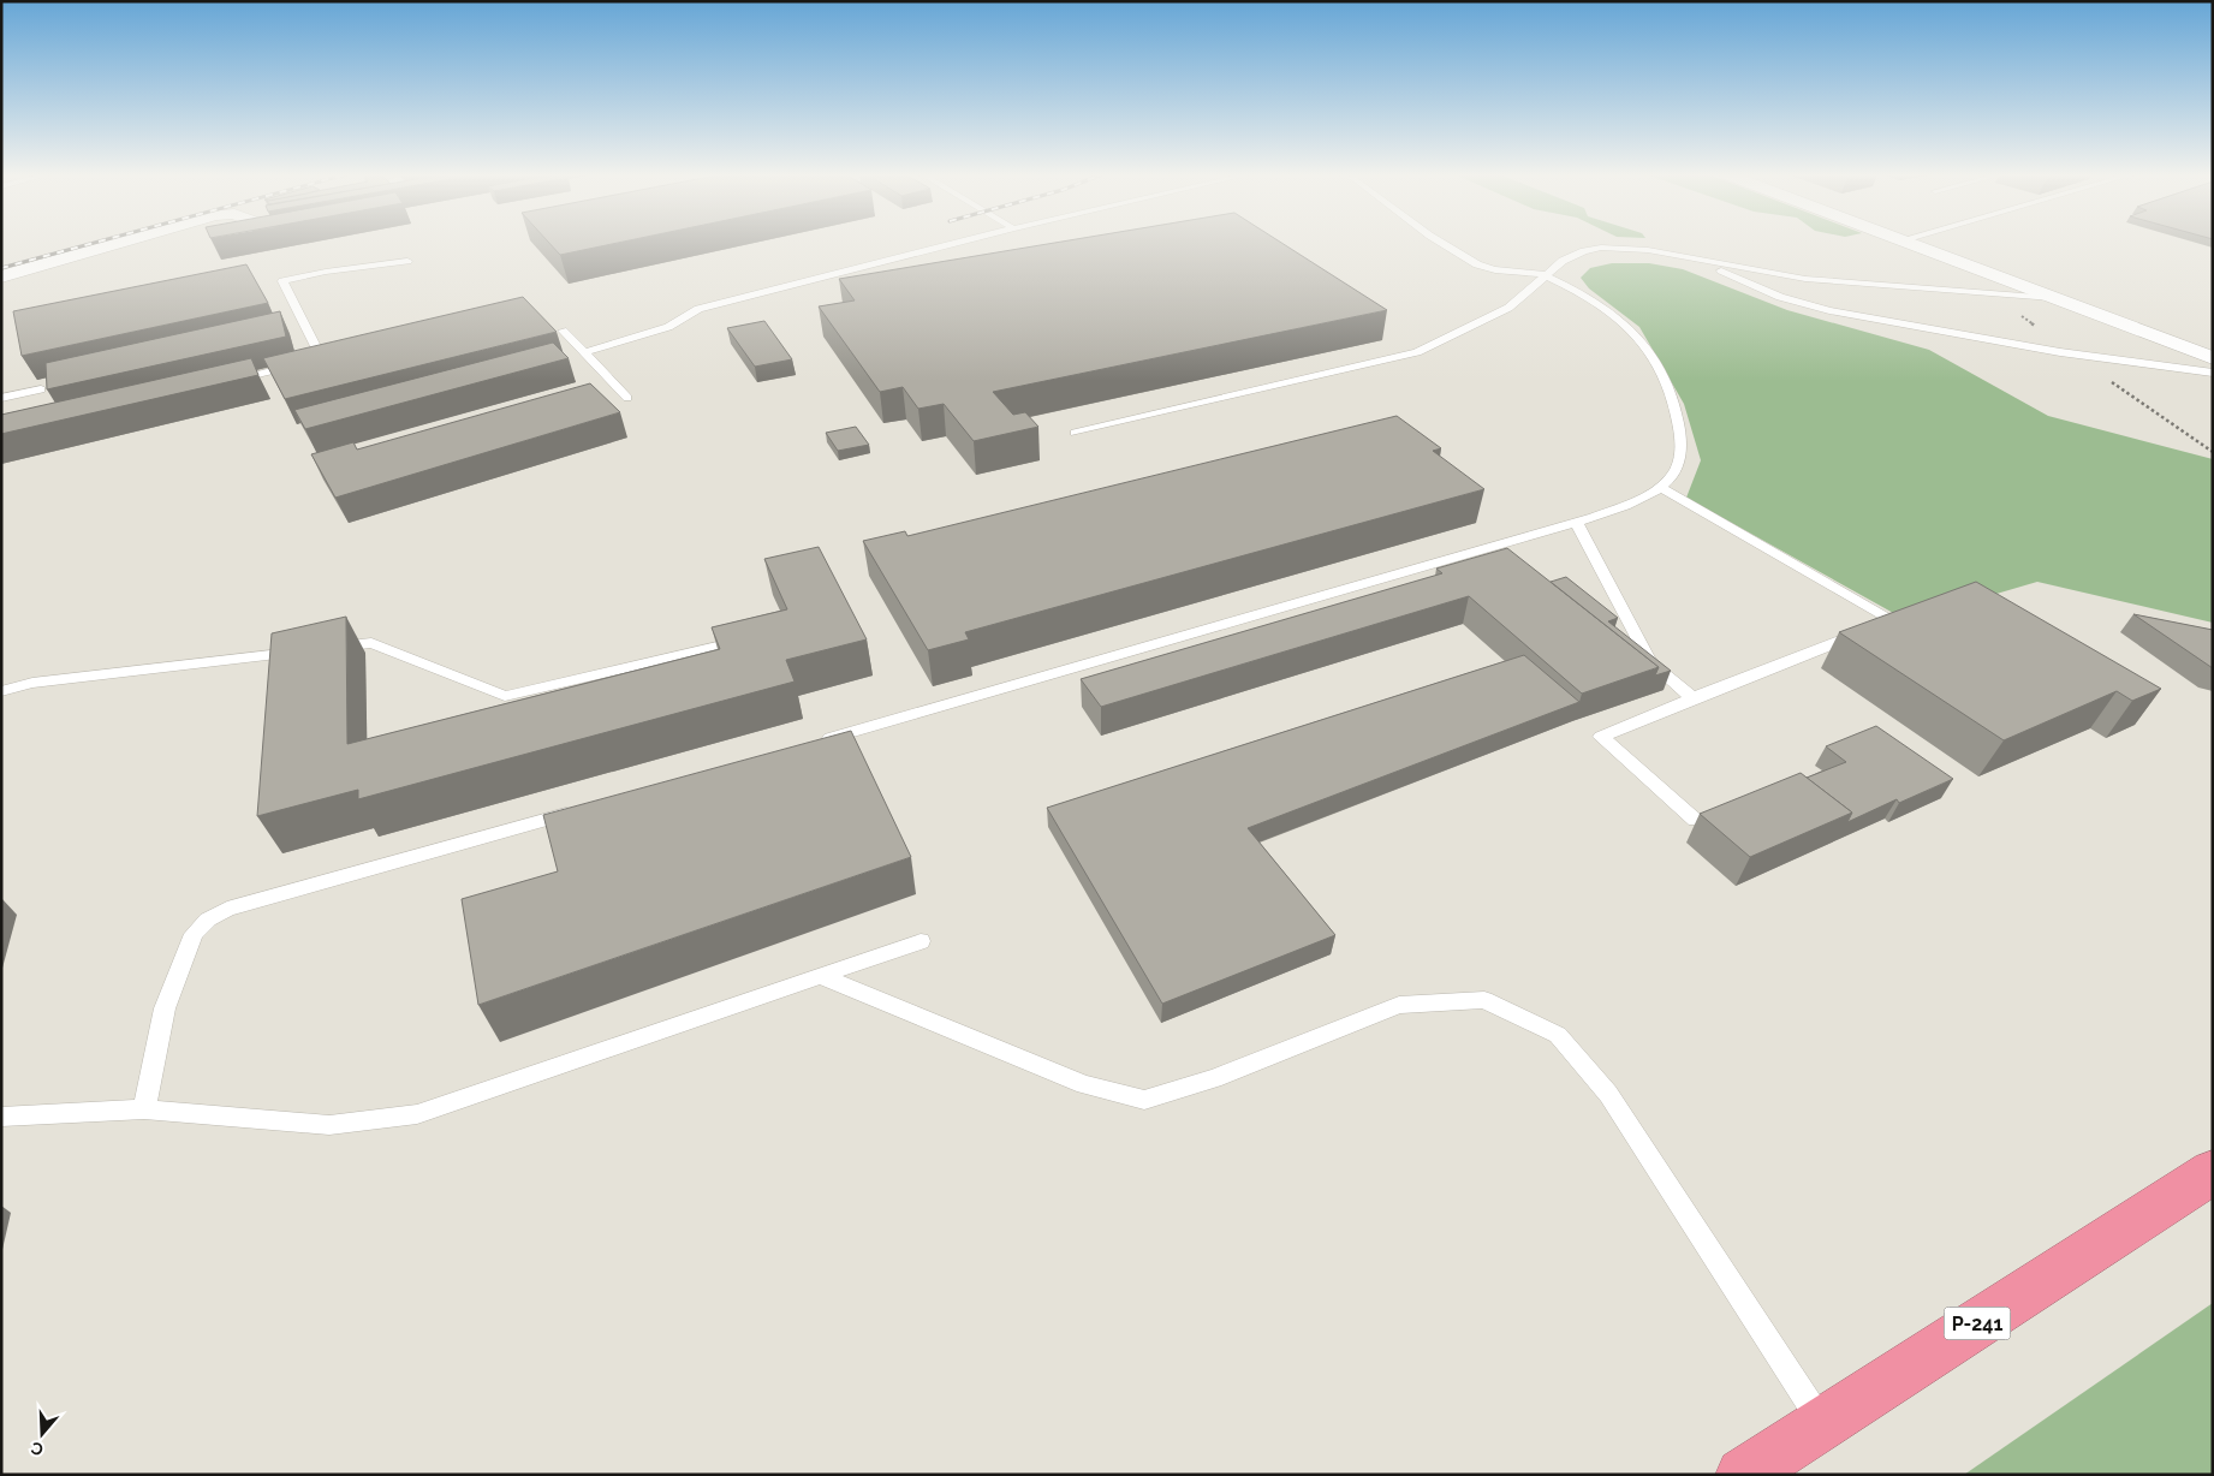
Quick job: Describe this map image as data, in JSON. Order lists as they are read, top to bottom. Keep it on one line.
{"streets":{"highway":["Р-241"]},"north":"bottom"}
